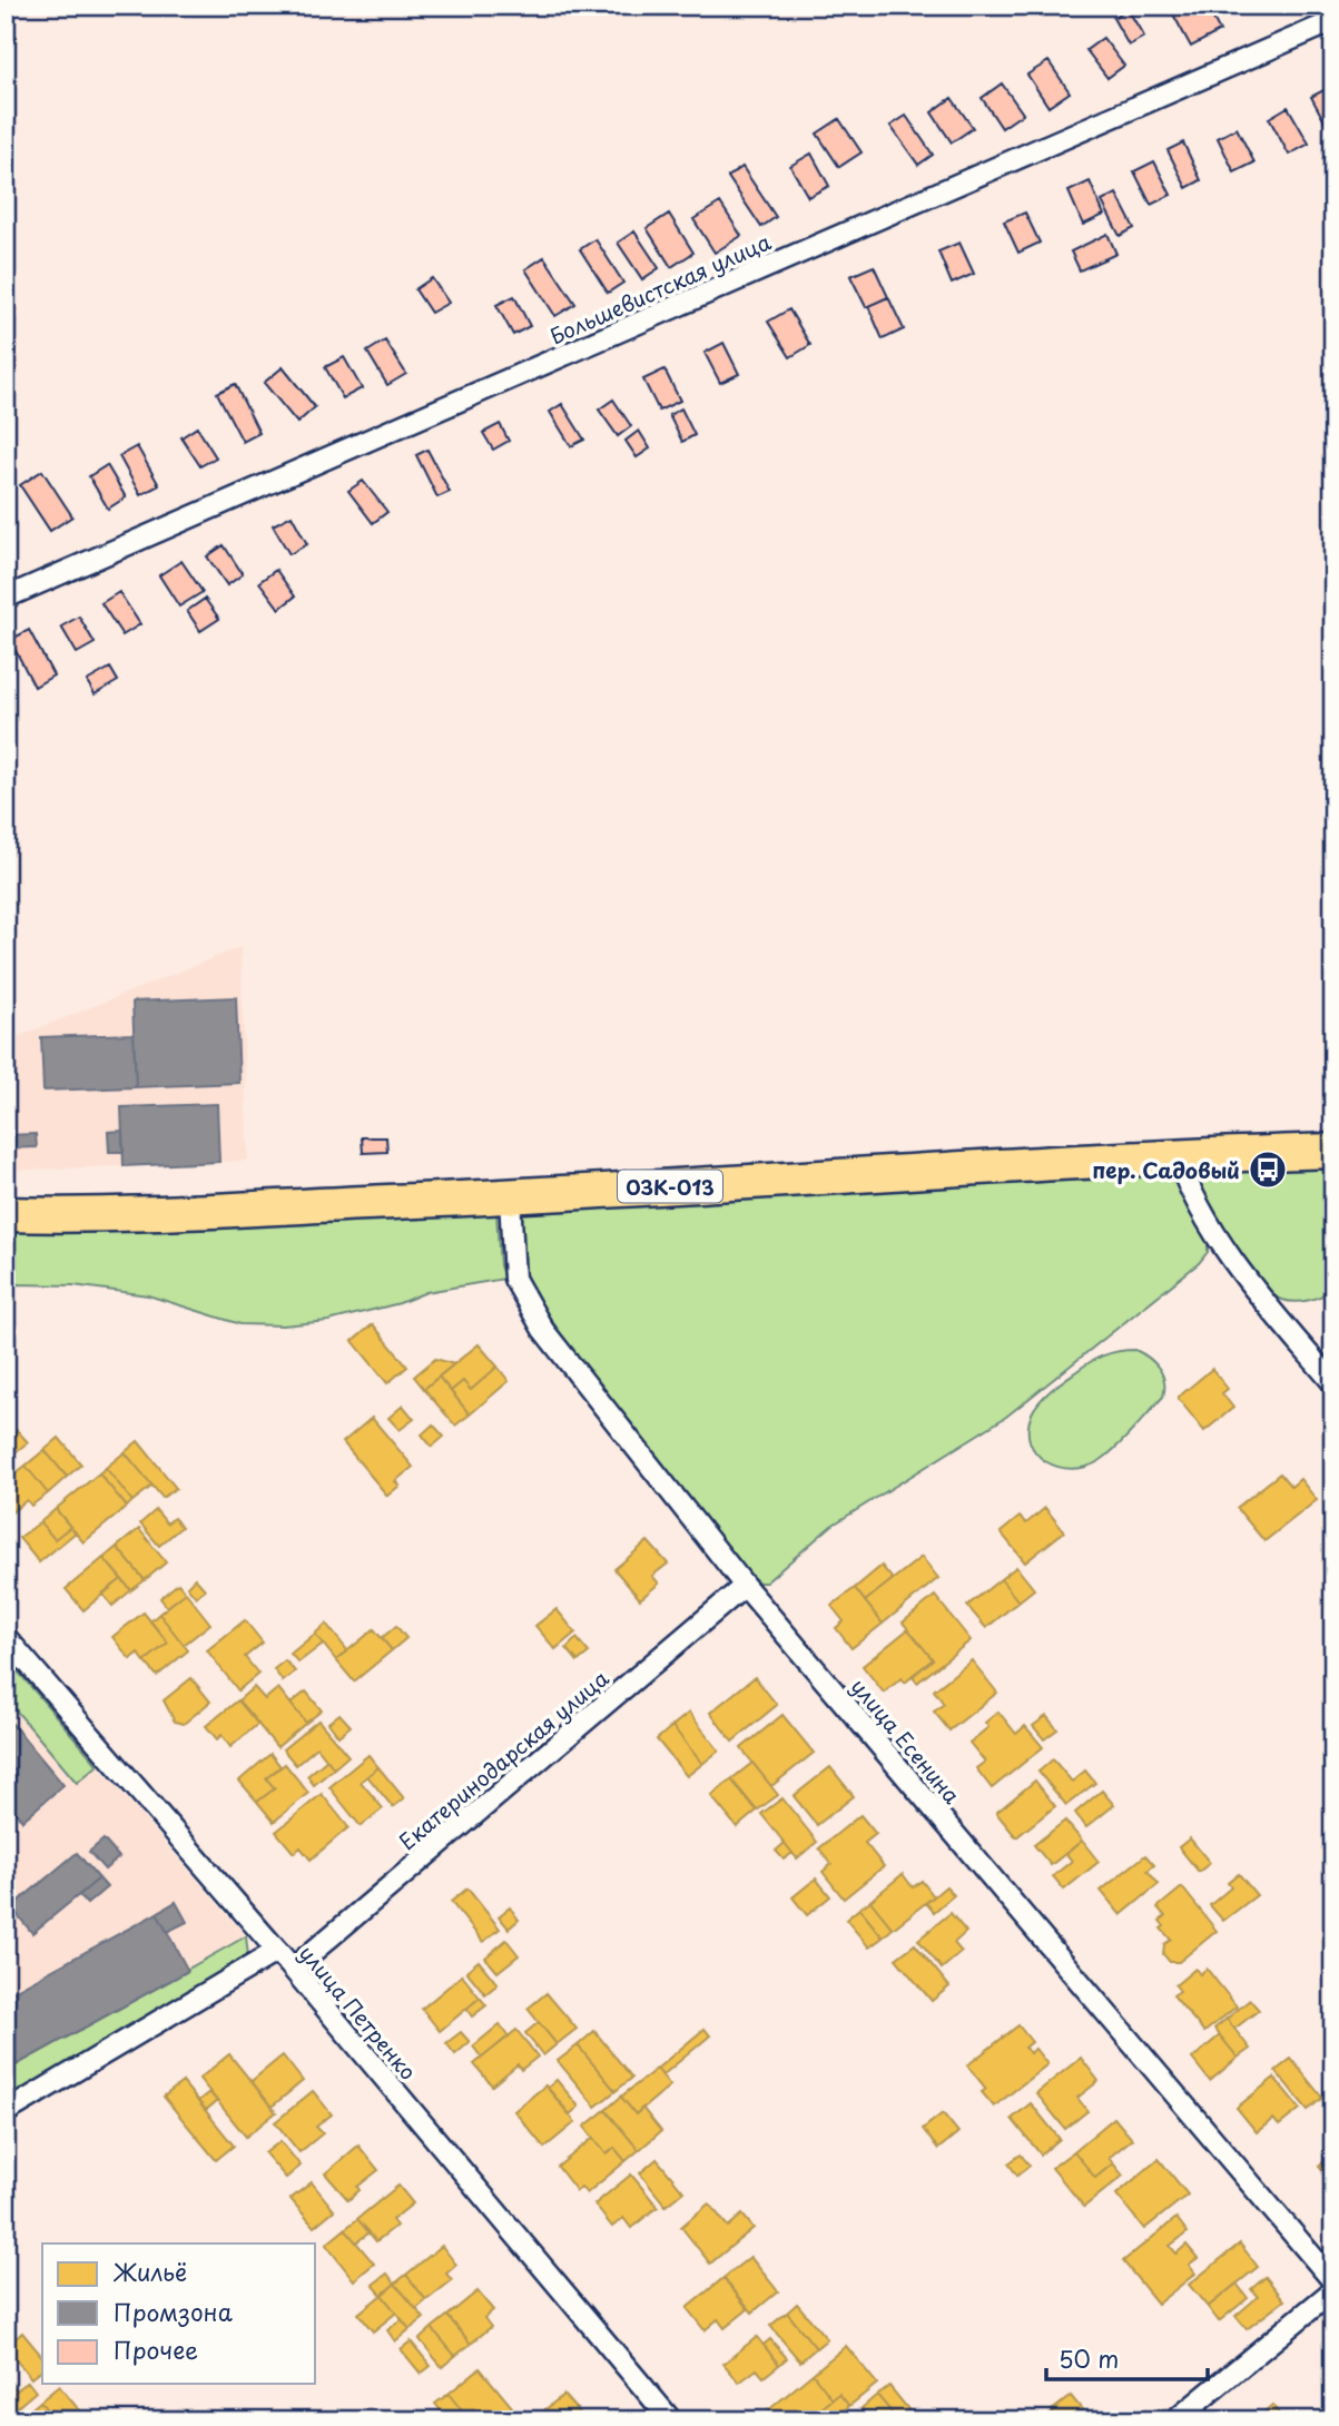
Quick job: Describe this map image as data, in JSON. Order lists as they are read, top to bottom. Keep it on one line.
{"streets":{"main road":["03К-013"],"street":["Большевистская улица","улица Есенина","Екатеринодарская улица","улица Петренко"]},"crossings":[["03К-013","улица Есенина"],["улица Есенина","Екатеринодарская улица"],["Екатеринодарская улица","улица Петренко"]],"places":{"bus stop":["пер. Садовый"]},"legend":["Жильё","Промзона","Прочее"],"scale_bar":"50 m"}
